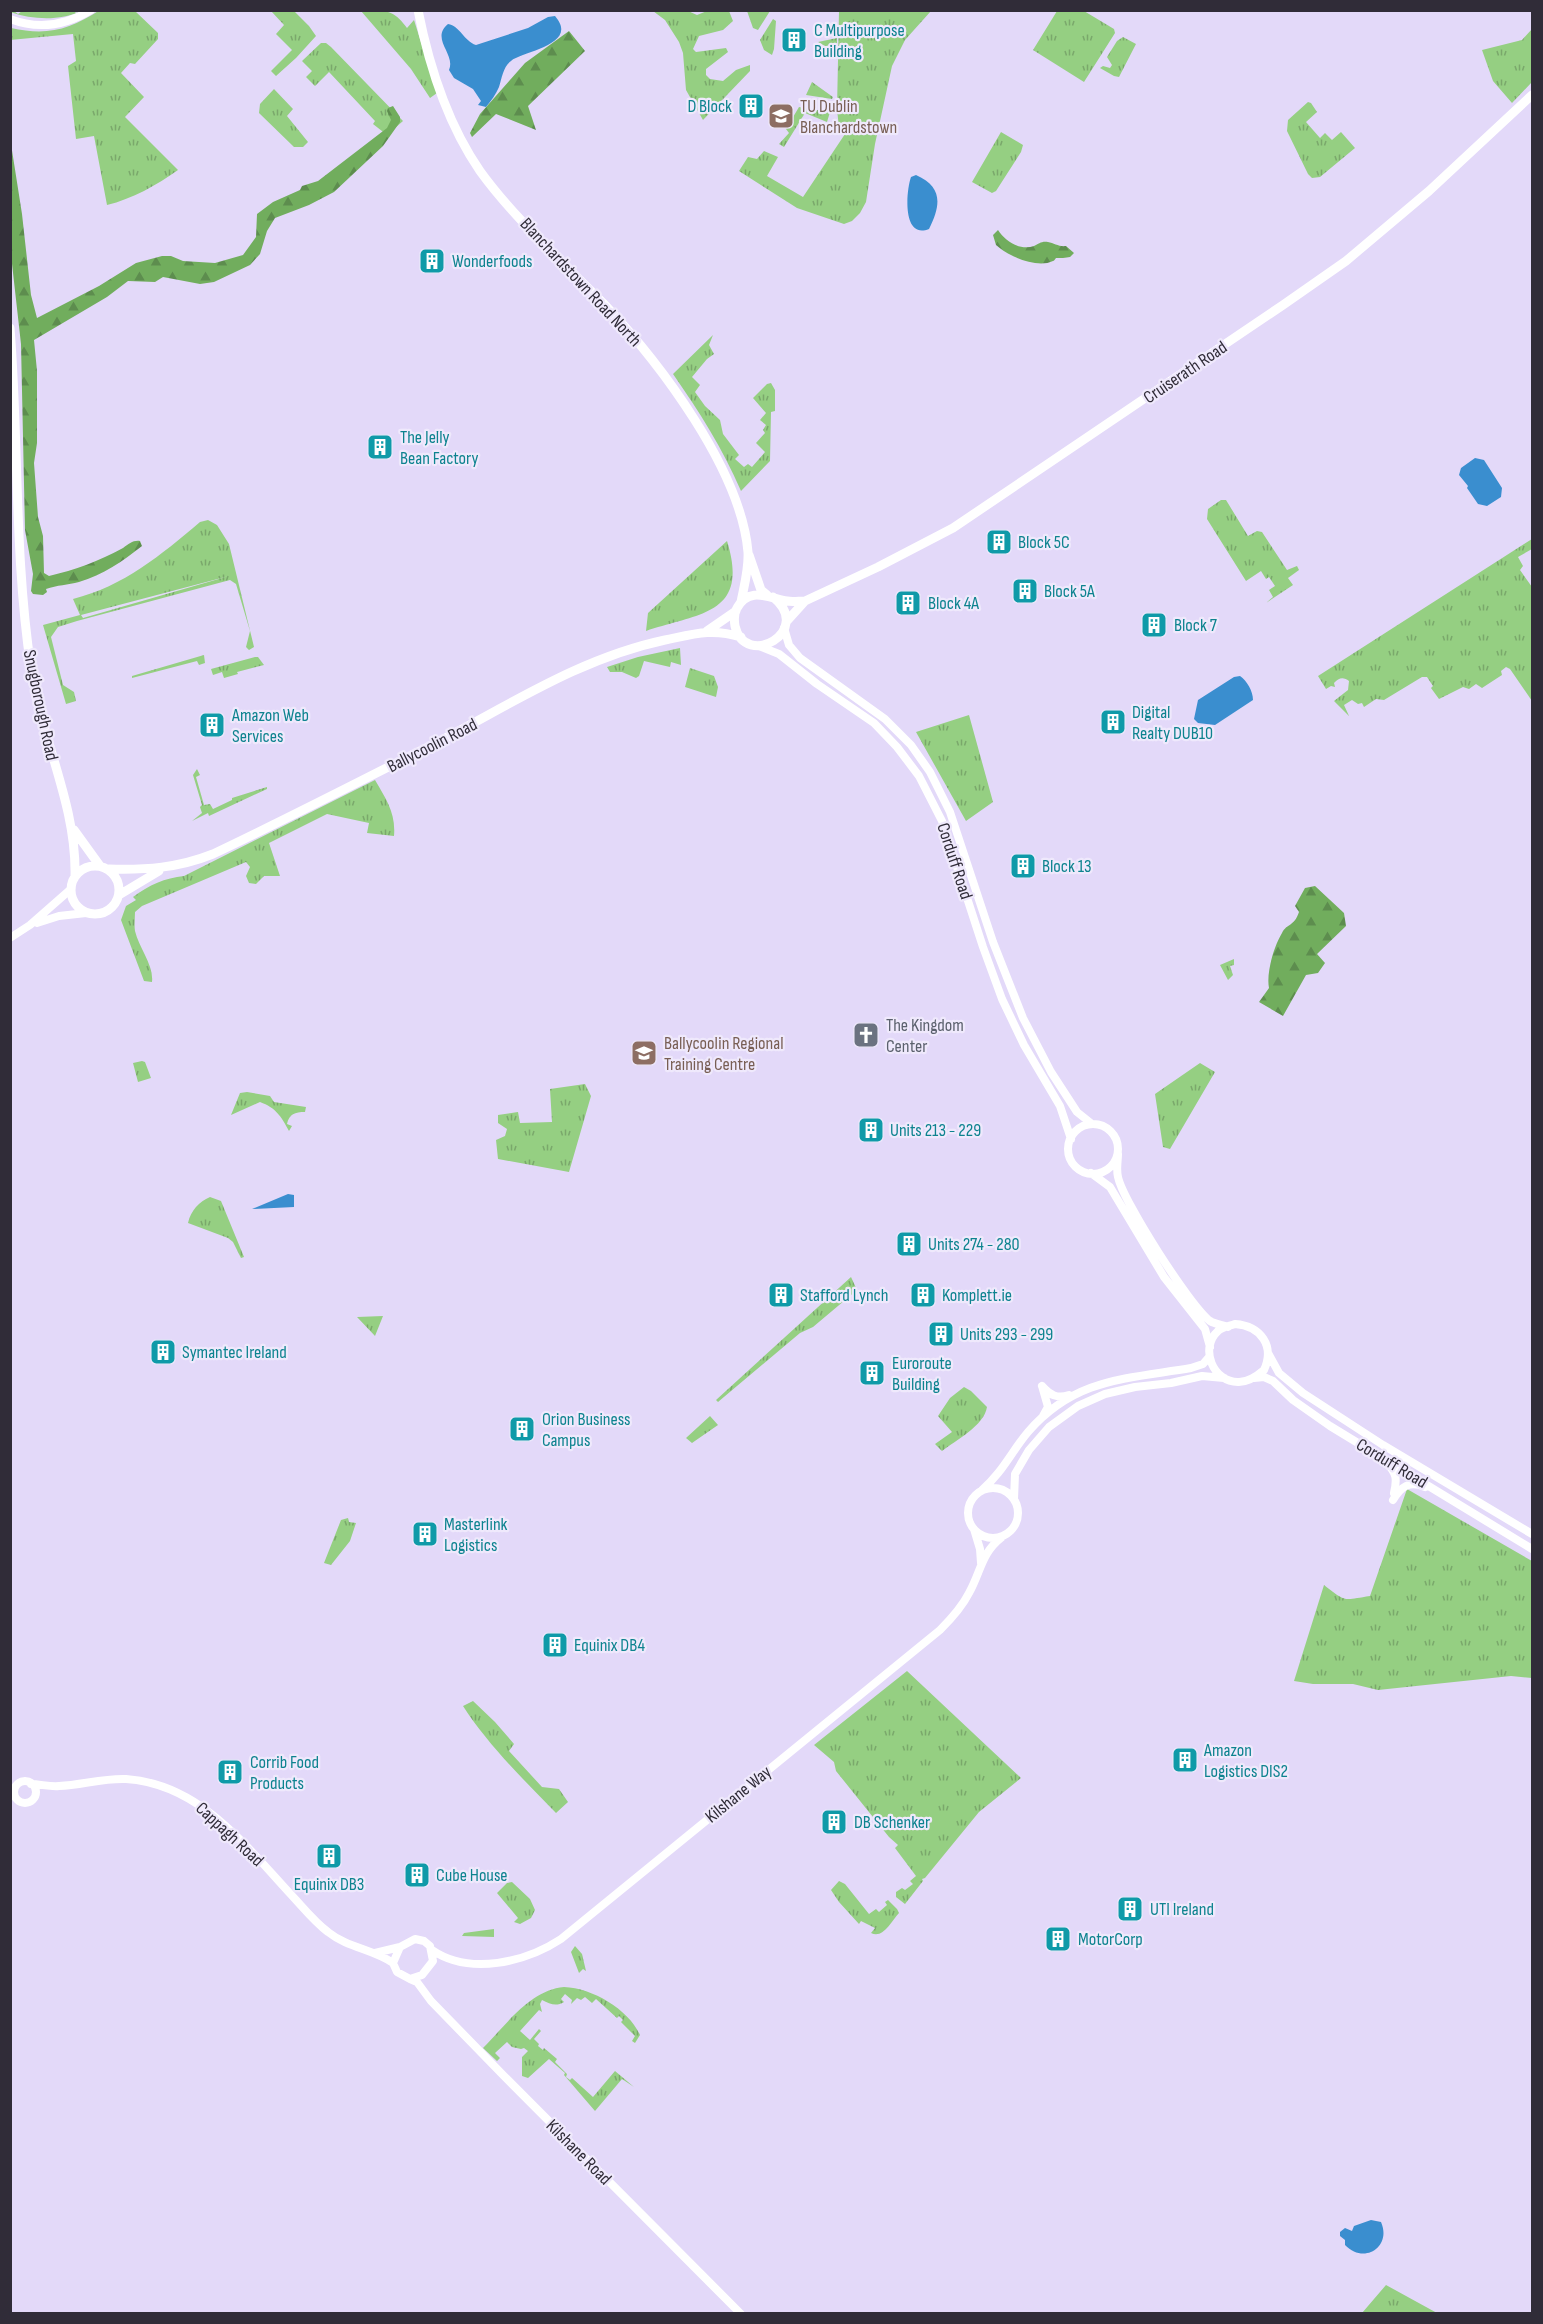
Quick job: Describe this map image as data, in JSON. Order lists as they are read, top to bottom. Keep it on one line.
{"streets":{"main road":["Blanchardstown Road North","Cruiserath Road","Snugborough Road","Ballycoolin Road"],"street":["Corduff Road","Kilshane Way","Cappagh Road","Kilshane Road"]},"crossings":[["Blanchardstown Road North","Cruiserath Road"],["Blanchardstown Road North","Ballycoolin Road"],["Blanchardstown Road North","Corduff Road"],["Cruiserath Road","Ballycoolin Road"],["Cruiserath Road","Corduff Road"],["Snugborough Road","Ballycoolin Road"],["Ballycoolin Road","Corduff Road"],["Kilshane Way","Cappagh Road"],["Kilshane Way","Kilshane Road"],["Cappagh Road","Kilshane Road"]],"places":{"building":["C Multipurpose Building","D Block","Wonderfoods","The Jelly Bean Factory","Block 5C","Block 5A","Block 4A","Block 7","Digital Realty DUB10","Amazon Web Services","Block 13","Units 213 - 229","Units 274 - 280","Stafford Lynch","Komplett.ie","Units 293 - 299","Symantec Ireland","Euroroute Building","Orion Business Campus","Masterlink Logistics","Equinix DB4","Amazon Logistics DIS2","Corrib Food Products","DB Schenker","Equinix DB3","Cube House","UTI Ireland","MotorCorp"],"school or university":["TU Dublin Blanchardstown","Ballycoolin Regional Training Centre"],"church":["The Kingdom Center"]}}
